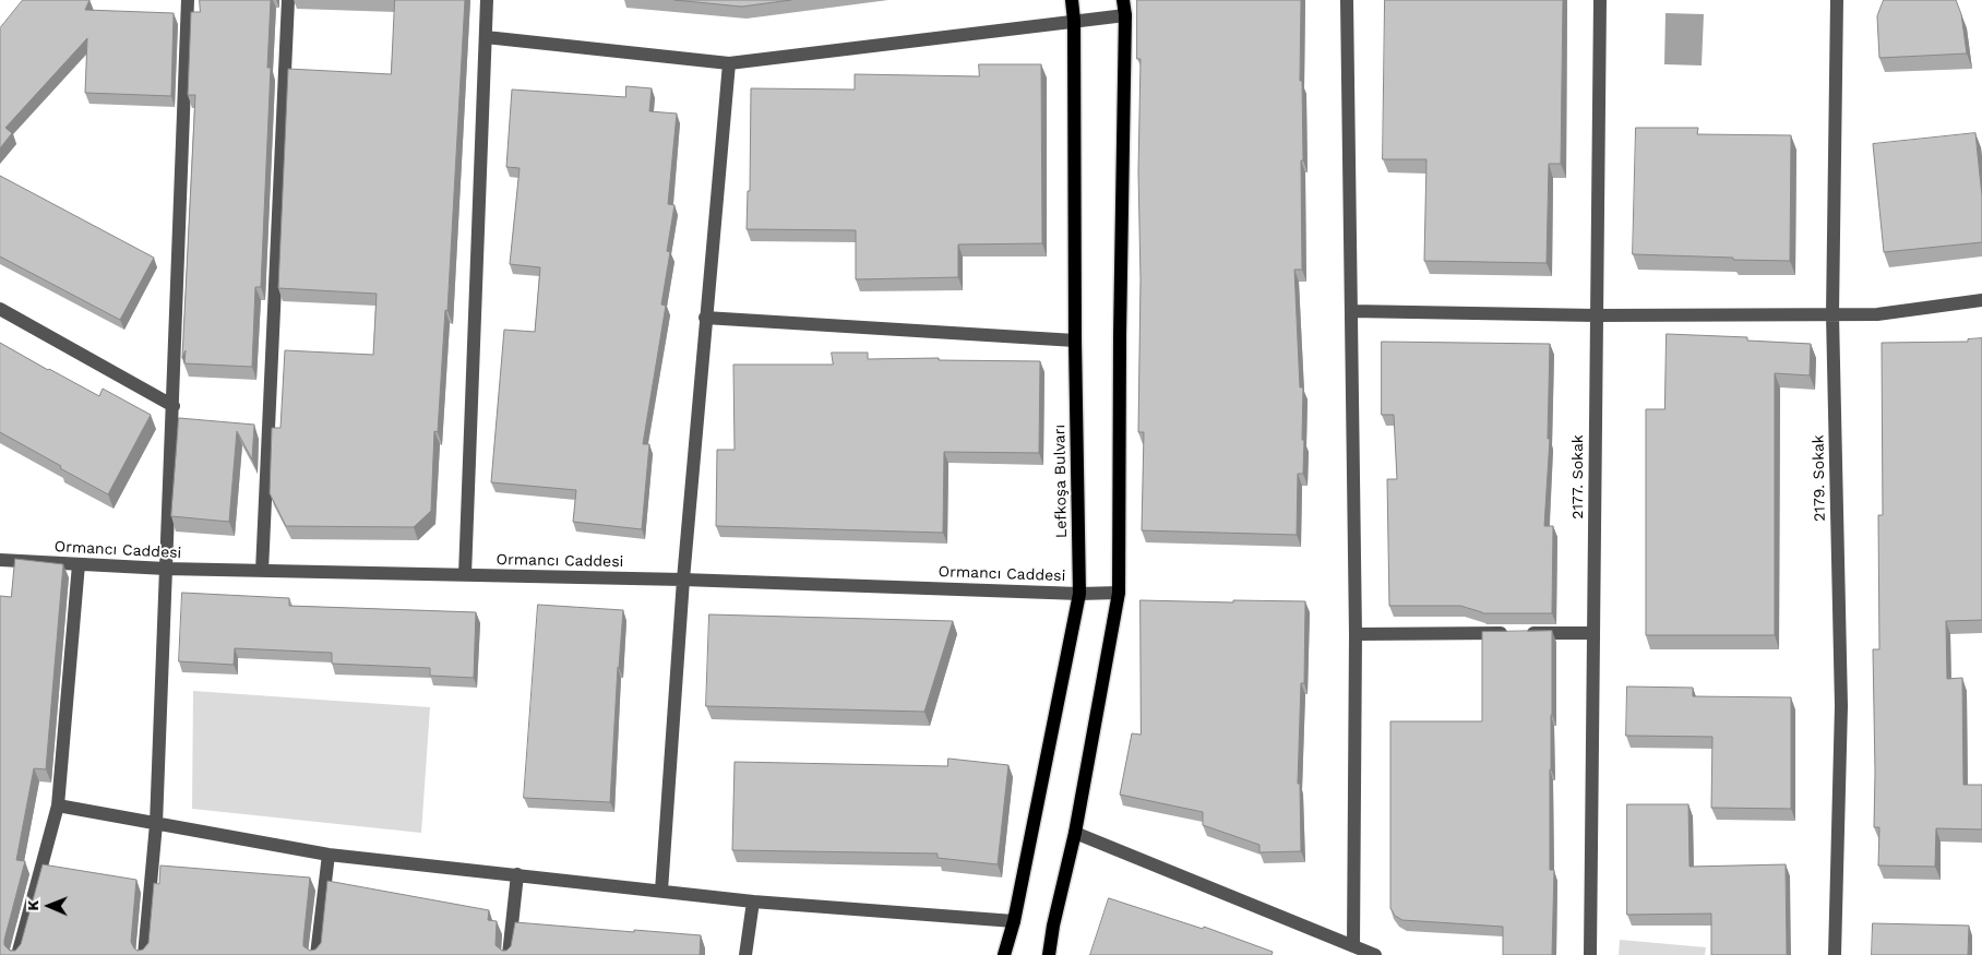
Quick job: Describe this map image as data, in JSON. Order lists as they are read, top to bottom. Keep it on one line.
{"streets":{"main road":["Lefkoşa Bulvarı"],"street":["2177. Sokak","2179. Sokak","Ormancı Caddesi"]},"crossings":[["Lefkoşa Bulvarı","Ormancı Caddesi"]],"north":"left"}
